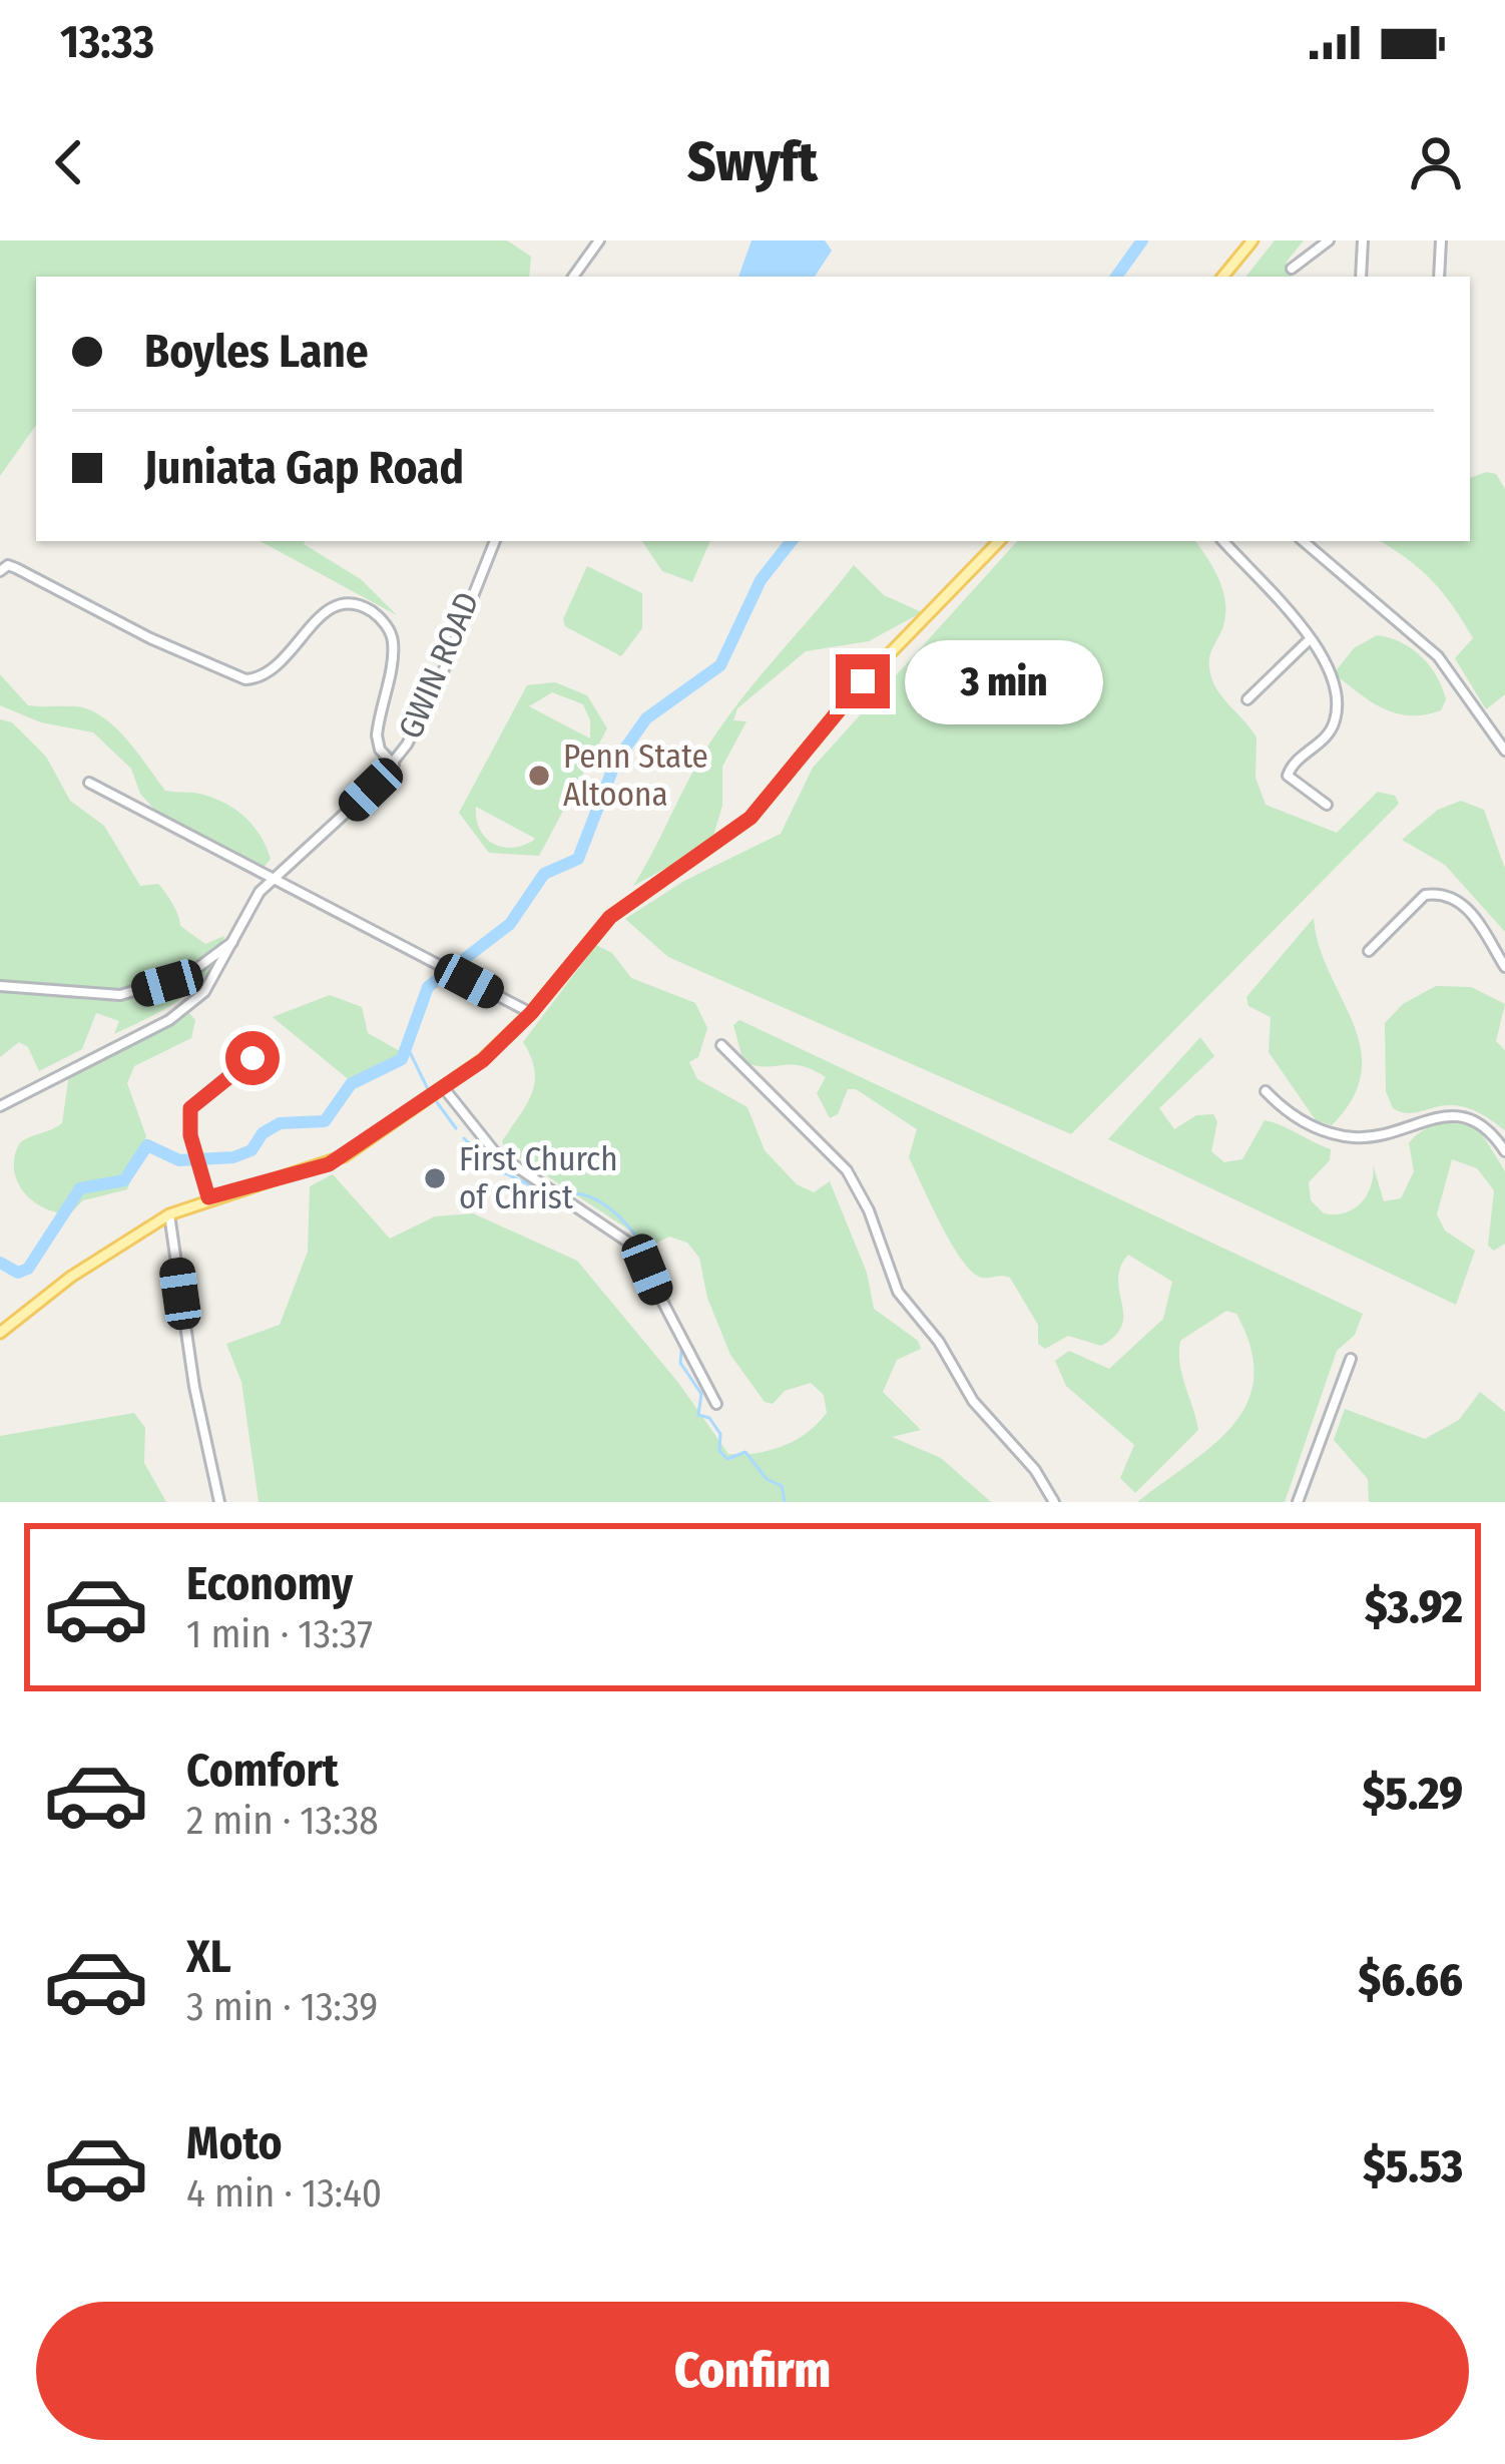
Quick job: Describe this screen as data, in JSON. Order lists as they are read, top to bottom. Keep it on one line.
{"streets":{"street":["GWIN ROAD"]},"places":["Penn State Altoona","First Church of Christ"],"page":{"status":"13:33","header":"Swyft","banner":["Boyles Lane","Juniata Gap Road"],"bubble":"3 min","list":[{"name":"Economy","note":"1 min · 13:37","value":"$3.92"},{"name":"Comfort","note":"2 min · 13:38","value":"$5.29"},{"name":"XL","note":"3 min · 13:39","value":"$6.66"},{"name":"Moto","note":"4 min · 13:40","value":"$5.53"}],"buttons":"Confirm"}}
